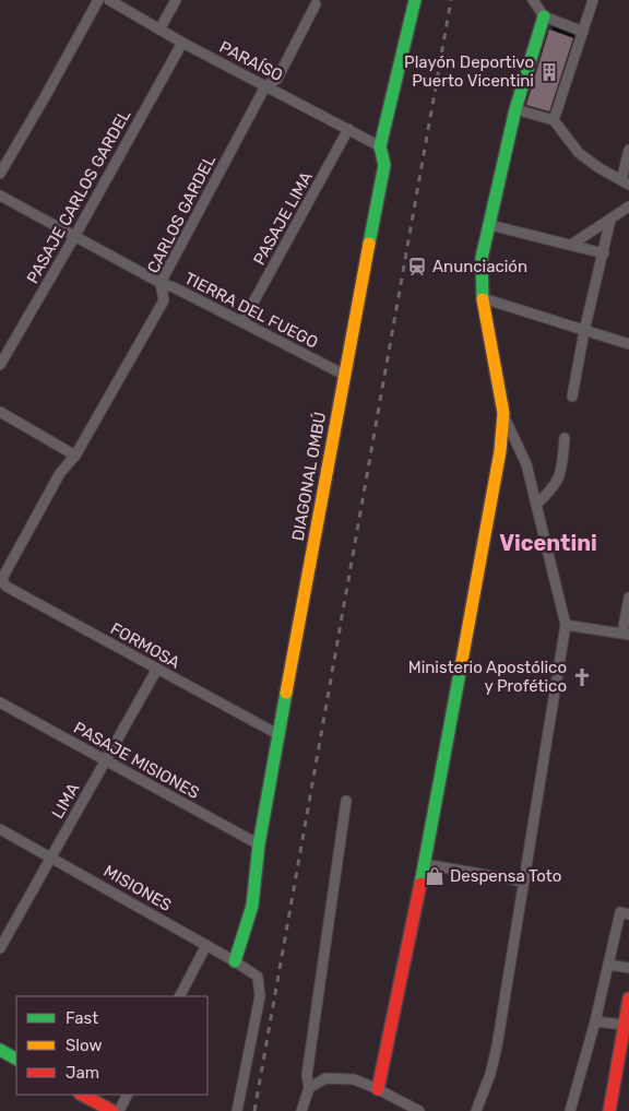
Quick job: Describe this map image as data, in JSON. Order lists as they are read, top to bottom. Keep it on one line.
{"streets":{"street":["PARAÍSO","PASAJE CARLOS GARDEL","CARLOS GARDEL","PASAJE LIMA","TIERRA DEL FUEGO","DIAGONAL OMBÚ","FORMOSA","PASAJE MISIONES","LIMA","MISIONES"]},"crossings":[["PARAÍSO","PASAJE CARLOS GARDEL"],["PARAÍSO","CARLOS GARDEL"],["PARAÍSO","PASAJE LIMA"],["PARAÍSO","DIAGONAL OMBÚ"],["PASAJE CARLOS GARDEL","TIERRA DEL FUEGO"],["CARLOS GARDEL","TIERRA DEL FUEGO"],["CARLOS GARDEL","FORMOSA"],["PASAJE LIMA","TIERRA DEL FUEGO"],["TIERRA DEL FUEGO","DIAGONAL OMBÚ"],["DIAGONAL OMBÚ","FORMOSA"],["DIAGONAL OMBÚ","PASAJE MISIONES"],["DIAGONAL OMBÚ","MISIONES"],["FORMOSA","LIMA"],["PASAJE MISIONES","LIMA"],["LIMA","MISIONES"]],"districts":["Vicentini"],"places":{"building":["Playón Deportivo Puerto Vicentini"],"station":["Anunciación"],"church":["Ministerio Apostólico y Profético"],"shop":["Despensa Toto"]},"legend":["Fast","Slow","Jam"]}
